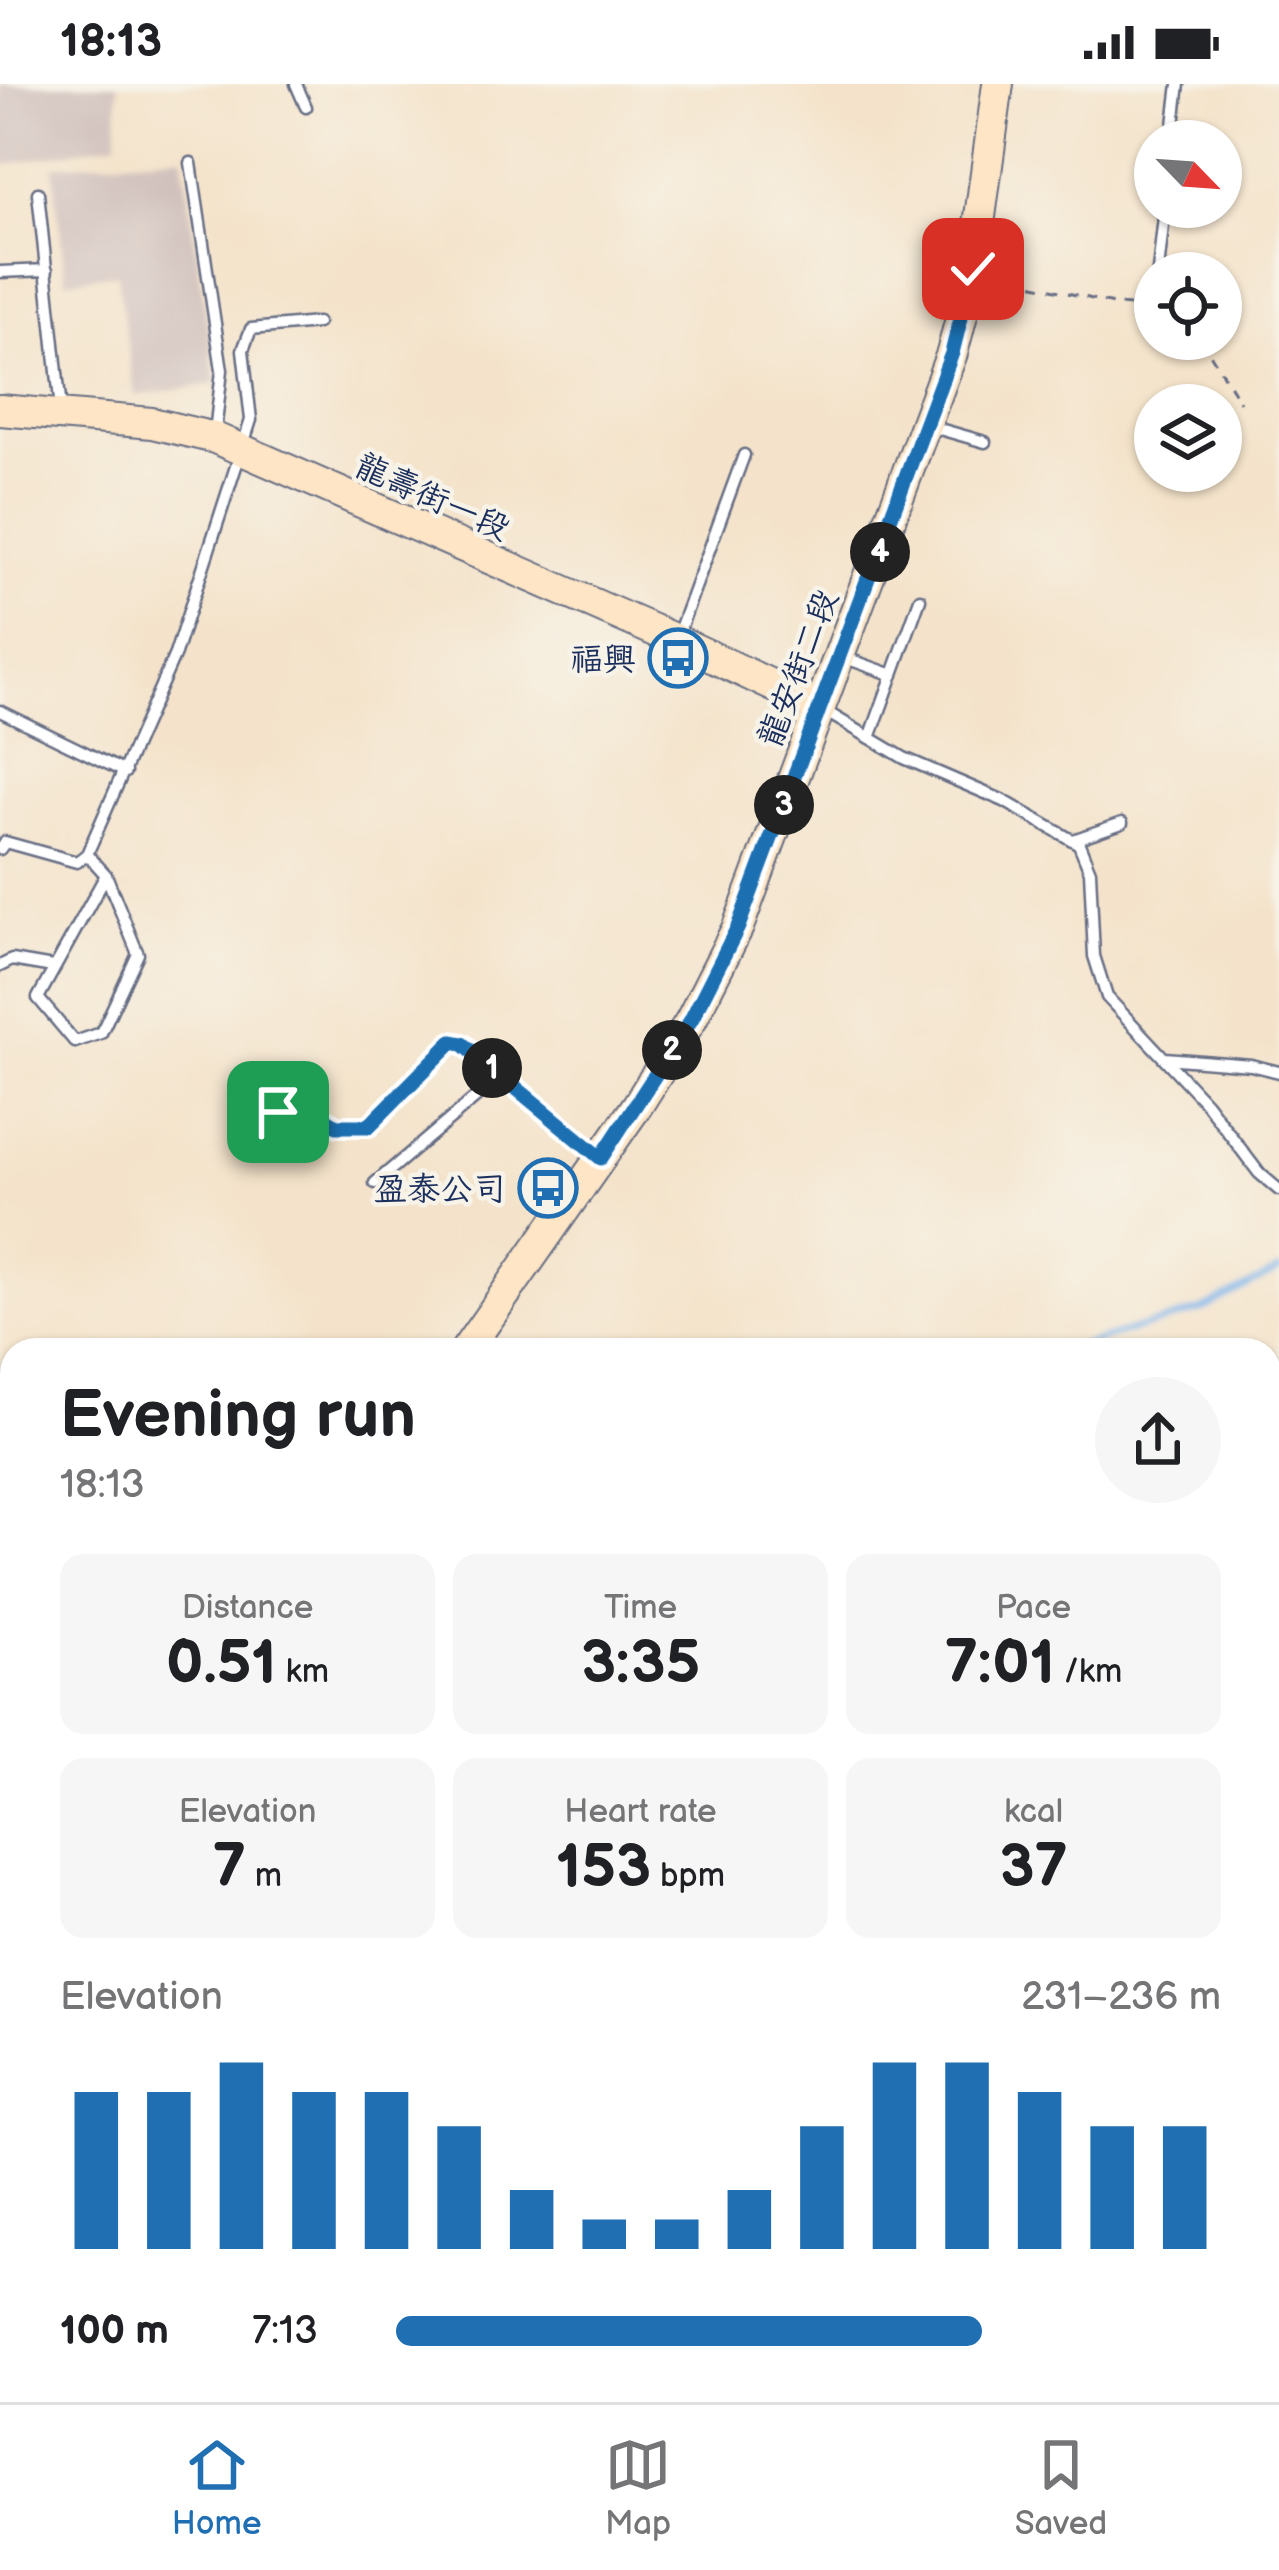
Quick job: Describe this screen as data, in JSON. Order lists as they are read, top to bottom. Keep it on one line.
{"streets":{"street":["龍壽街一段","龍安街二段"]},"crossings":[["龍壽街一段","龍安街二段"]],"places":{"bus stop":["福興","盈泰公司"]},"north":"bottom right","page":{"status":"18:13","pins":["4","3","2","1"],"heading":["Evening run","18:13"],"stats":[["Distance","0.51 km"],["Time","3:35"],["Pace","7:01 /km"],["Elevation","7 m"],["Heart rate","153 bpm"],["kcal","37"]],"chart":["Elevation","231–236 m"],"list":[{"name":"100 m","note":"7:13"}],"tabs":["Home","Map","Saved"]}}
